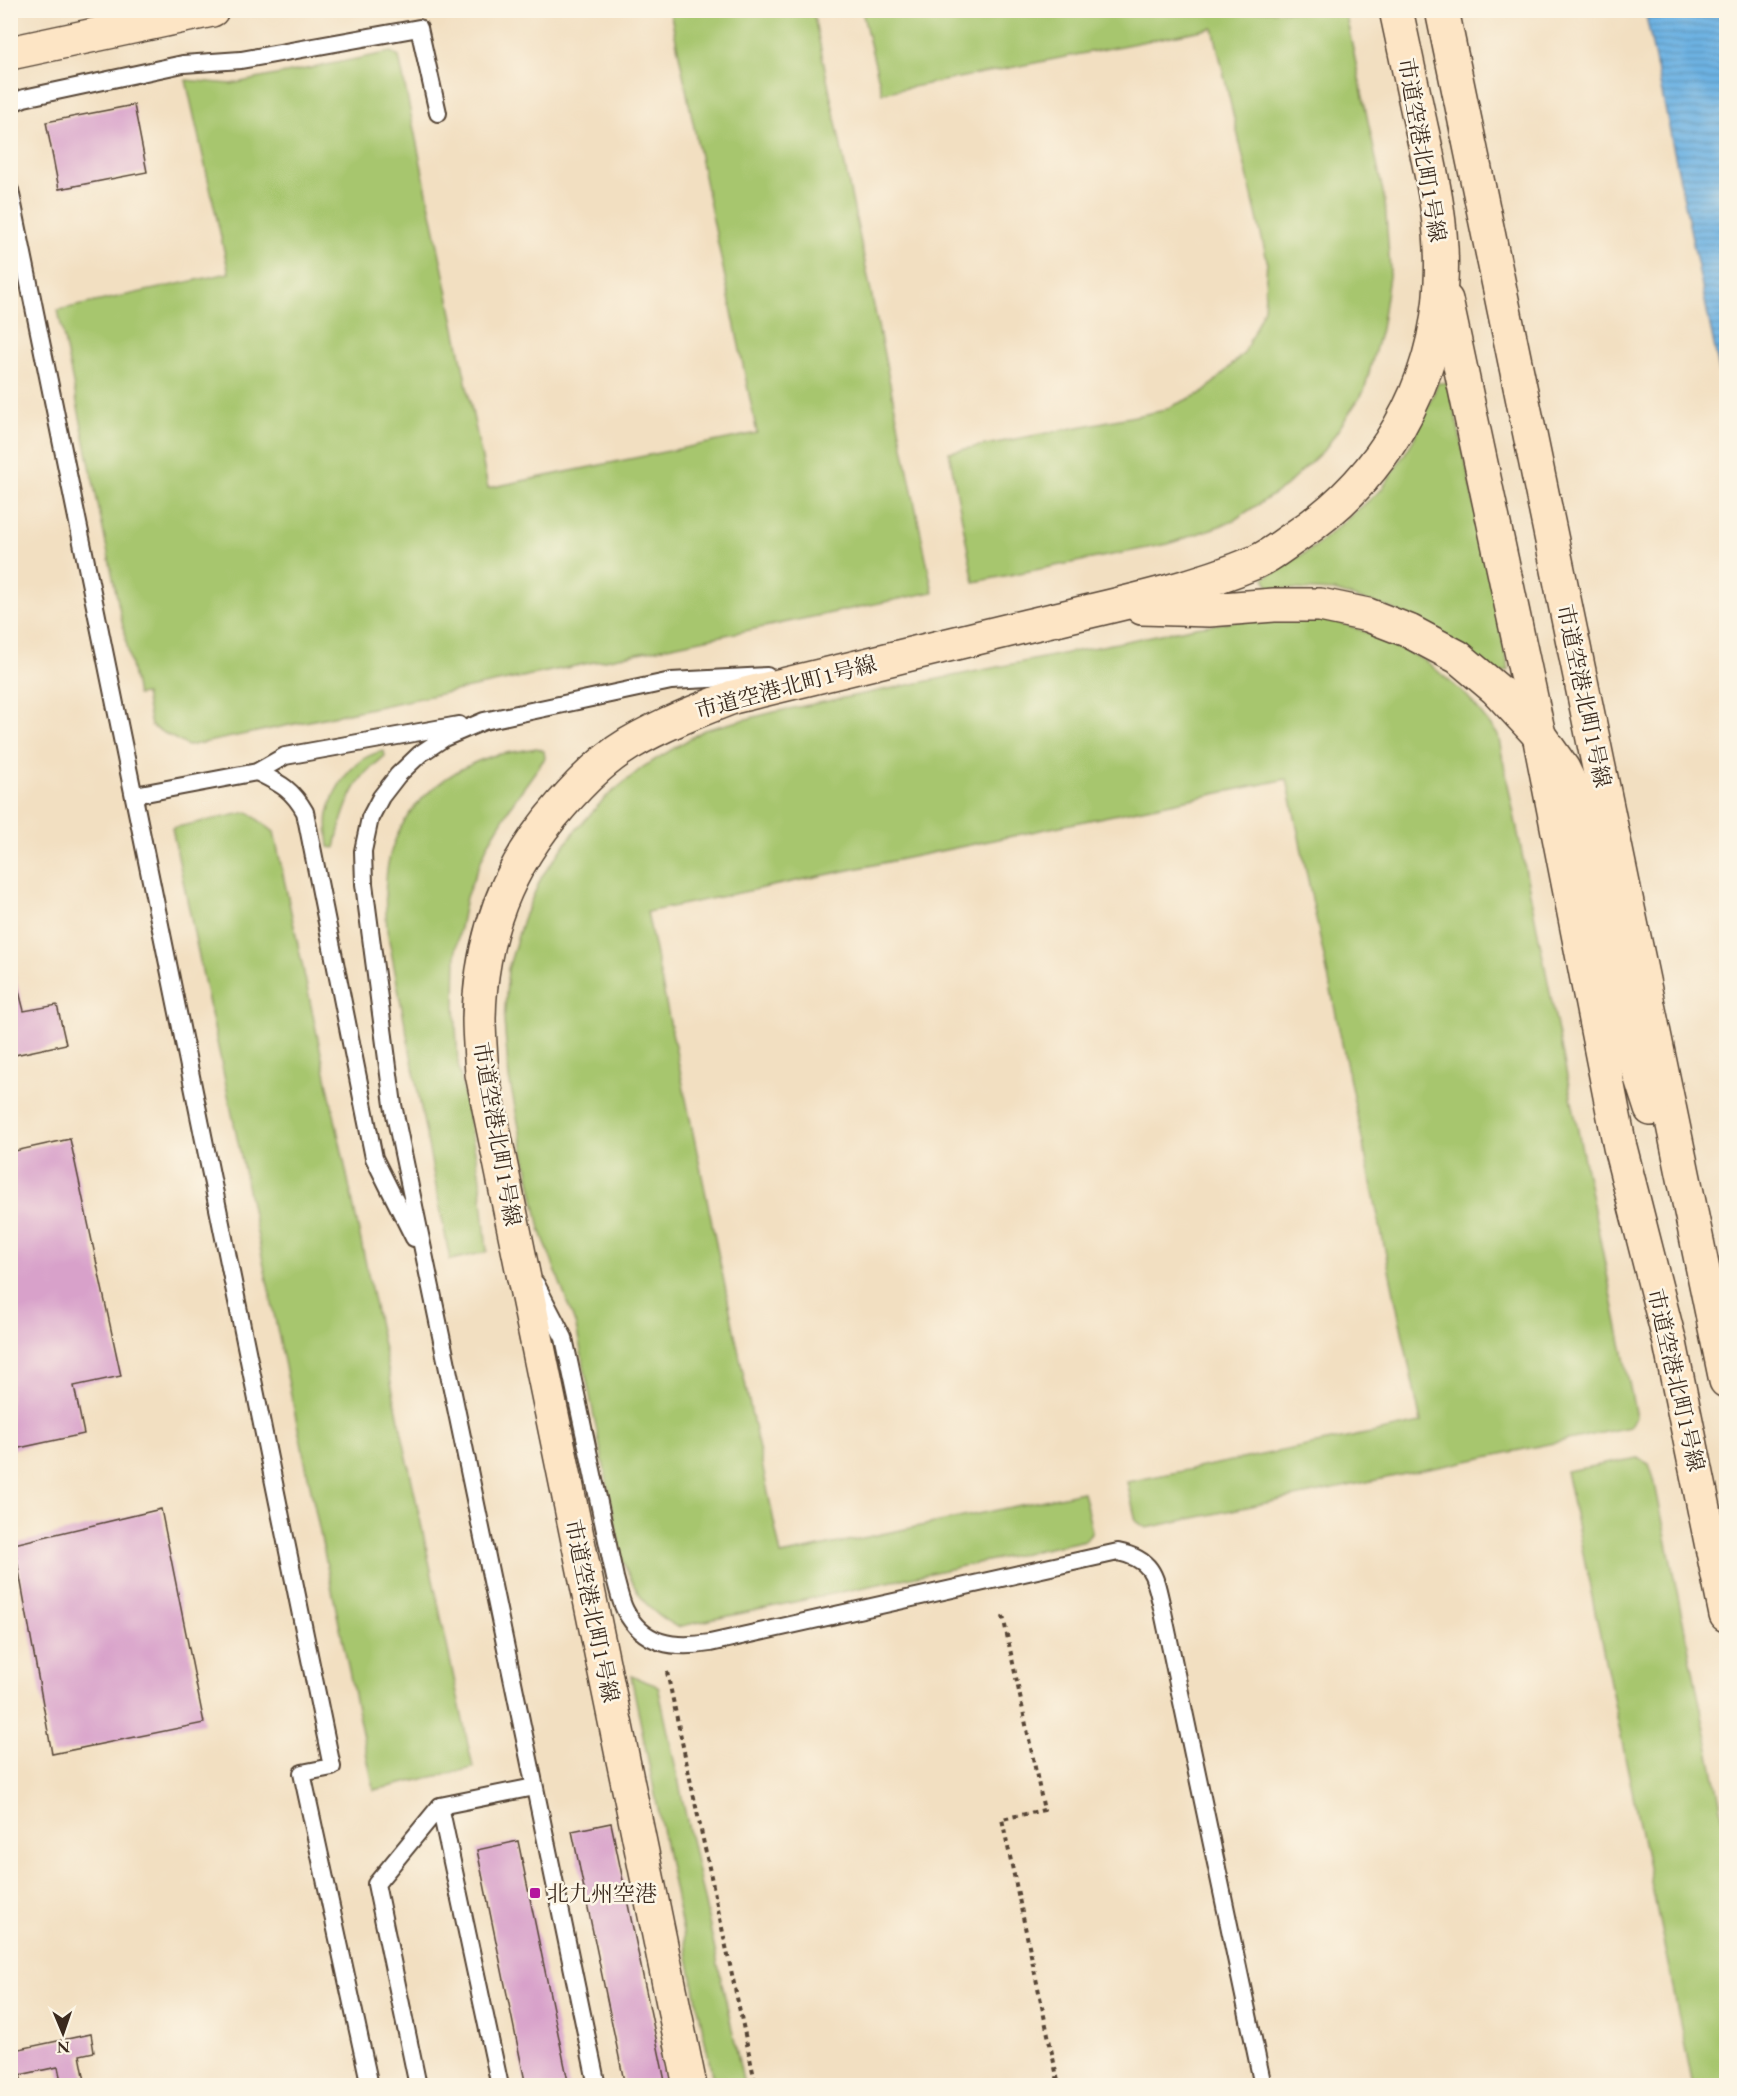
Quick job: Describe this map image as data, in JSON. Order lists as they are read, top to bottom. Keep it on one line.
{"streets":{"street":["市道空港北町1号線"]},"places":{"transit":["北九州空港"]},"north":"bottom"}
